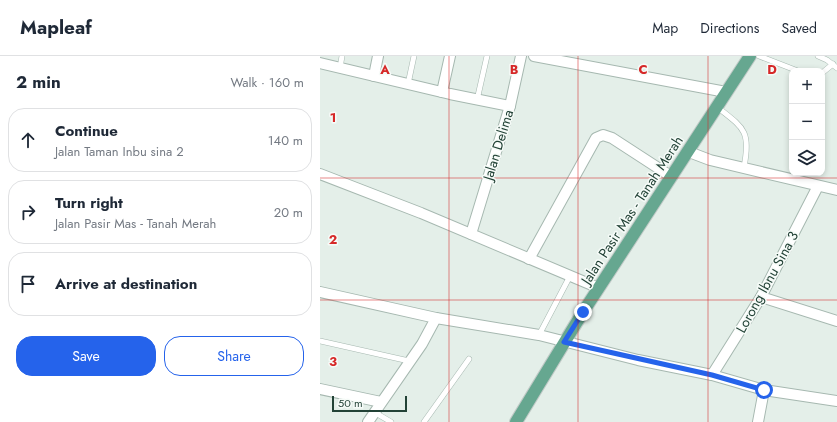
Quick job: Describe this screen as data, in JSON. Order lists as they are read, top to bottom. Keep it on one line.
{"streets":{"main road":["Jalan Pasir Mas - Tanah Merah"],"street":["Jalan Delima","Lorong Ibnu Sina 3"]},"scale_bar":"50 m","page":{"header":"Mapleaf","nav":["Map","Directions","Saved"],"heading":["2 min","Walk · 160 m"],"map_buttons":["+","−"],"list":[["Continue","Jalan Taman Inbu sina 2","140 m"],["Turn right","Jalan Pasir Mas - Tanah Merah","20 m"],"Arrive at destination"],"buttons":["Save","Share"],"scale":"50 m"},"grid":{"columns":["A","B","C","D"],"rows":["1","2","3"]}}
